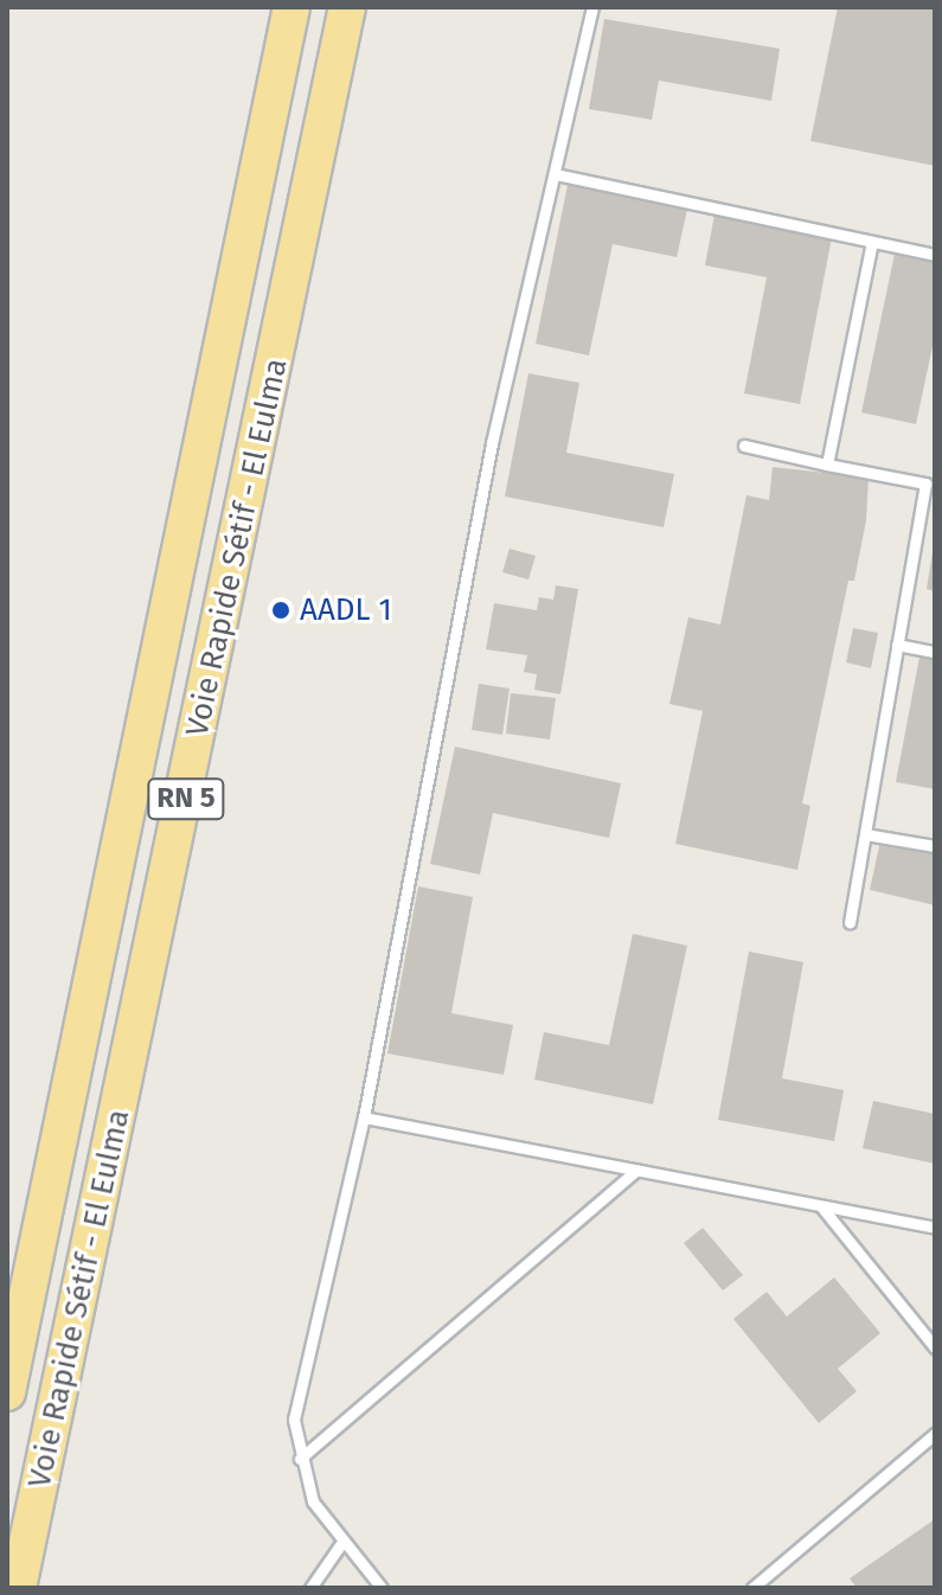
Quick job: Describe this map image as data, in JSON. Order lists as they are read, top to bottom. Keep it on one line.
{"streets":{"highway":["Voie Rapide Sétif - El Eulma","RN 5"]},"places":["AADL 1"]}
